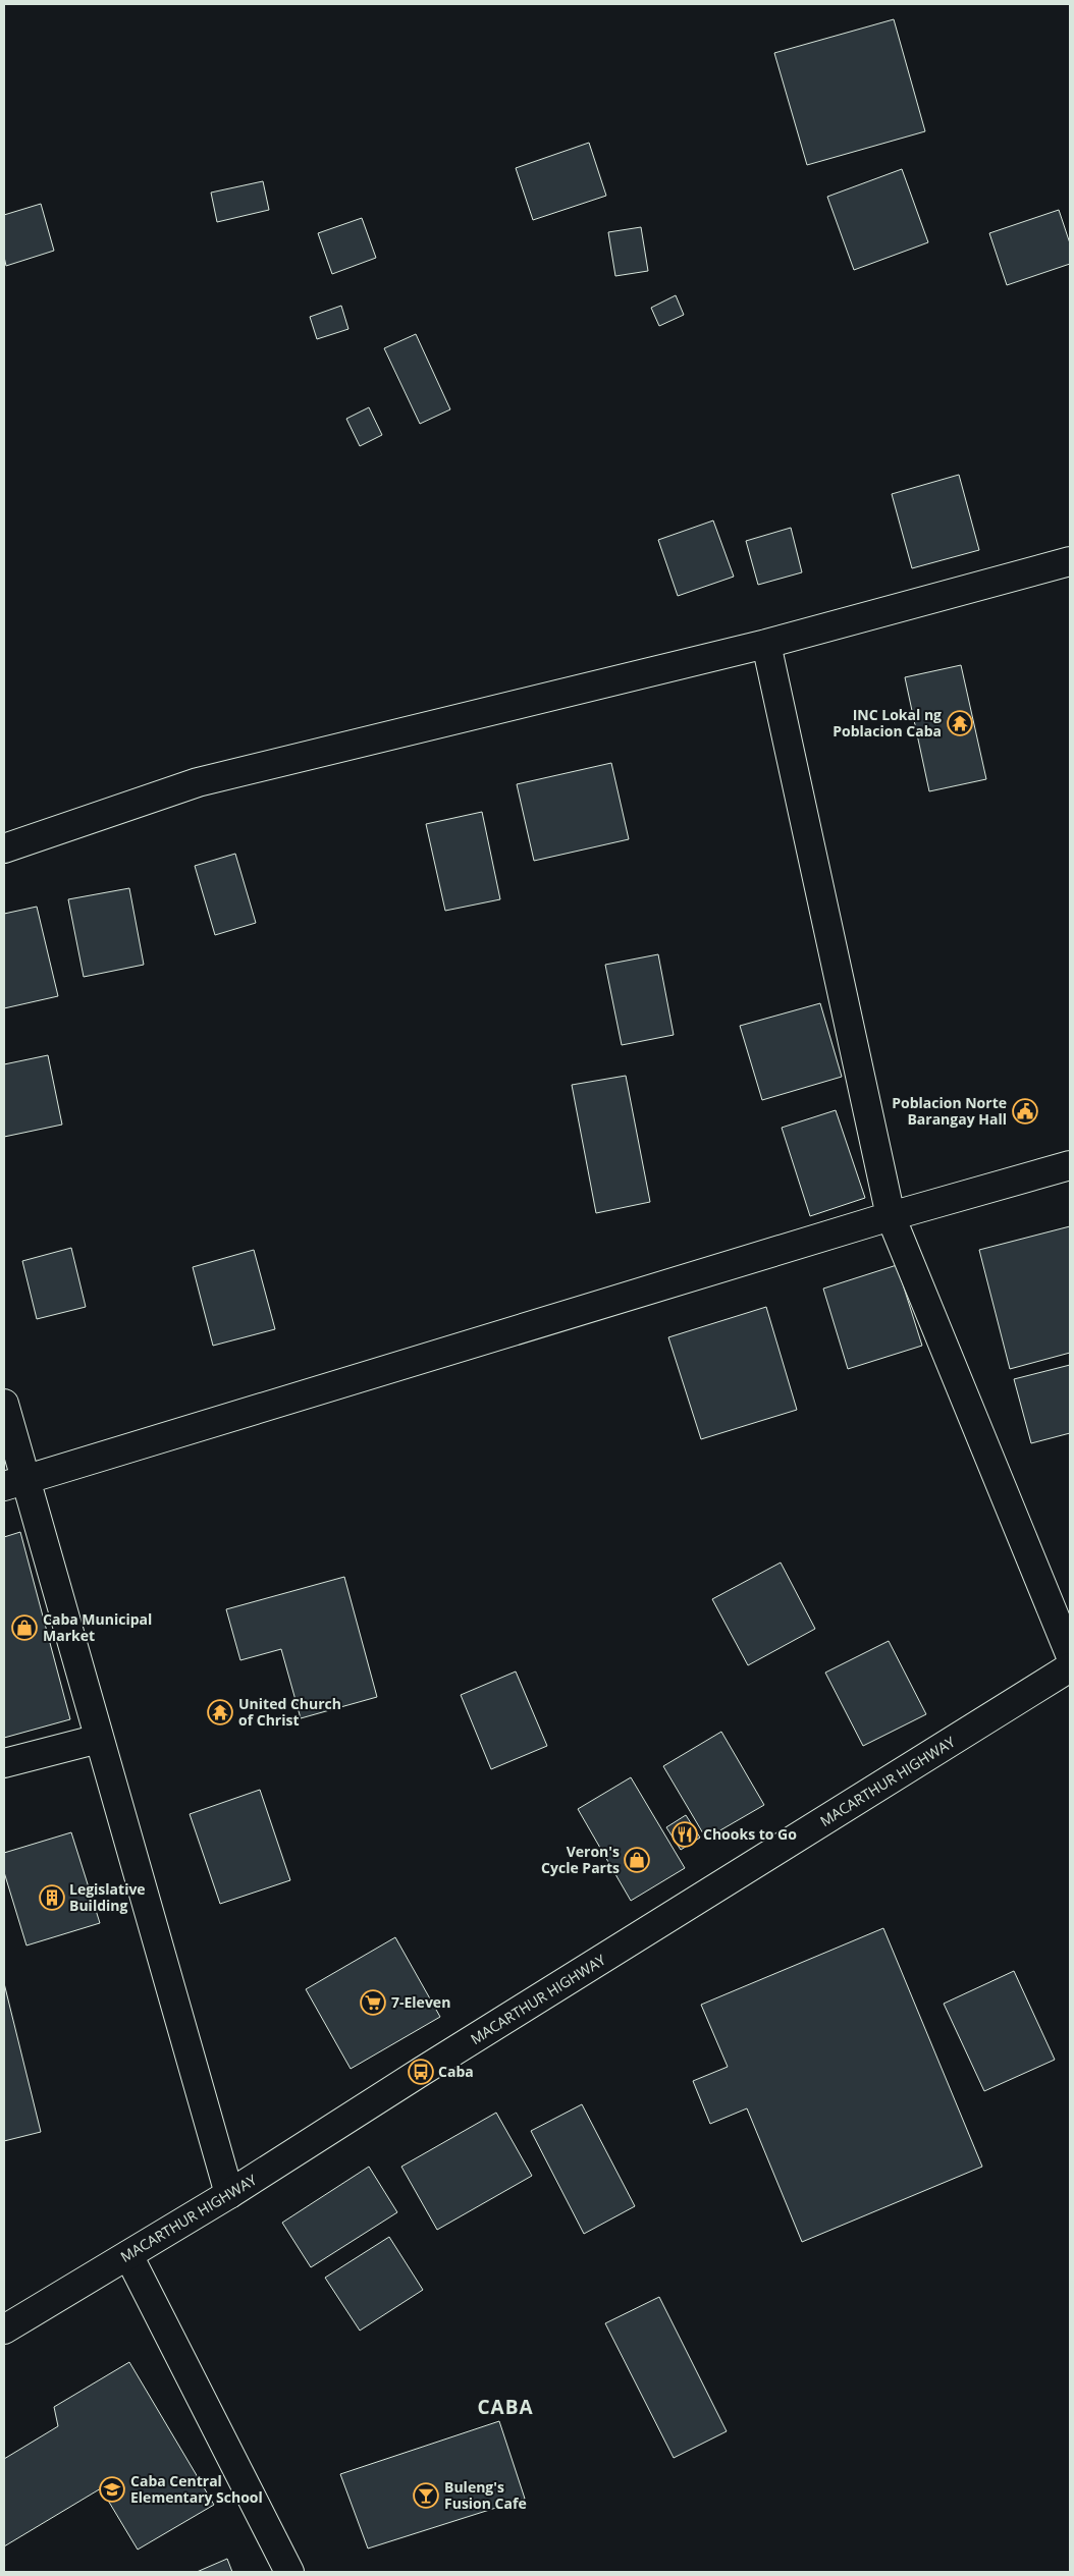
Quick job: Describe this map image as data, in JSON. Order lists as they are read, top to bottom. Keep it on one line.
{"streets":{"main road":["MACARTHUR HIGHWAY"]},"districts":["CABA"],"places":{"temple":["INC Lokal ng Poblacion Caba","United Church of Christ"],"public building":["Poblacion Norte Barangay Hall"],"shop":["Caba Municipal Market","Veron's Cycle Parts"],"restaurant":["Chooks to Go"],"building":["Legislative Building"],"supermarket":["7-Eleven"],"bus stop":["Caba"],"school or university":["Caba Central Elementary School"],"bar":["Buleng's Fusion Cafe"]}}
